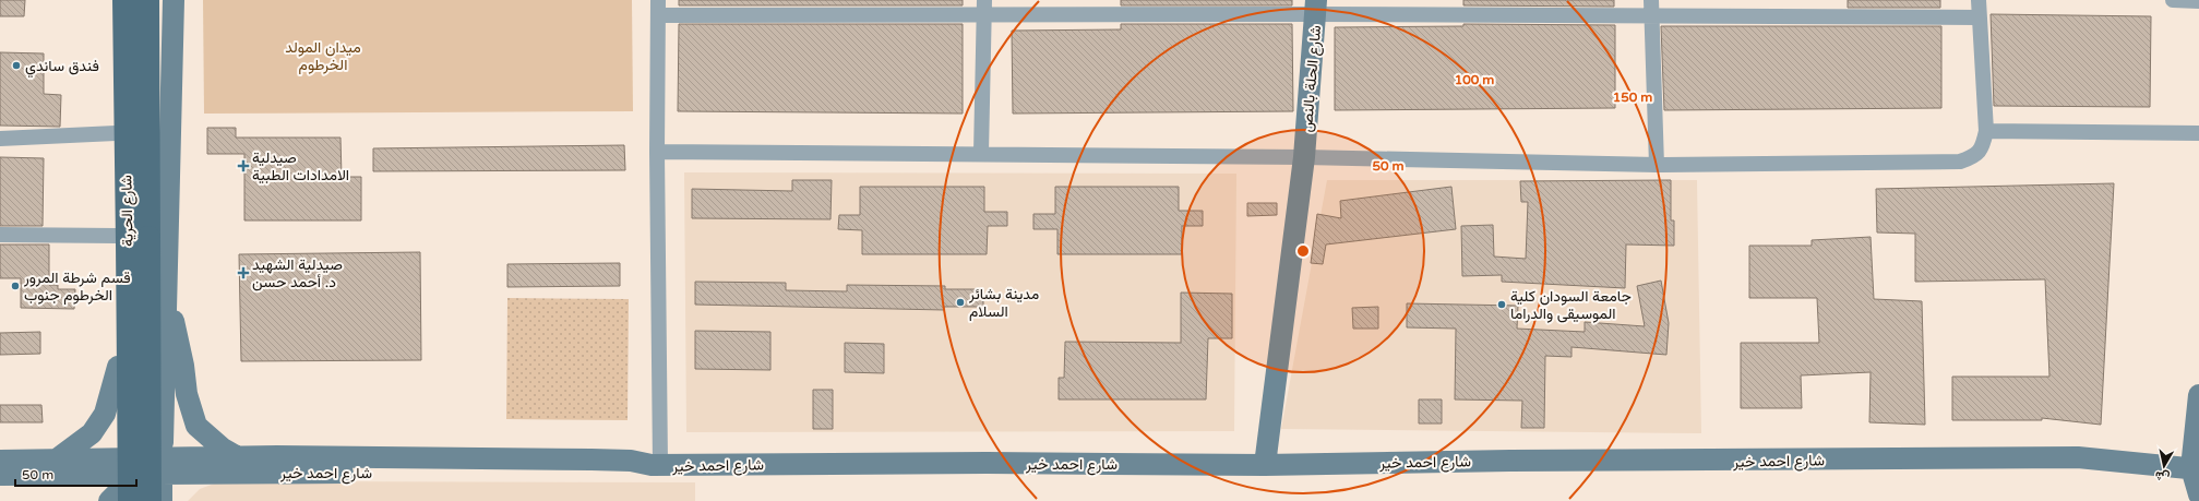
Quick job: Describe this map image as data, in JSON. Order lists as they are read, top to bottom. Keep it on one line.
{"streets":{"main road":["شارع الحلة بالنص","شارع الحرية","شارع احمد خير"]},"crossings":[["شارع الحلة بالنص","شارع احمد خير"],["شارع الحرية","شارع احمد خير"]],"parks":["ميدان المولد الخرطوم"],"places":{"other":["فندق ساندي","قسم شرطة المرور الخرطوم جنوب","مدينة بشائر السلام","جامعة السودان كلية الموسيقى والدراما"],"health":["صيدلية الامدادات الطبية","صيدلية الشهيد د. أحمد حسن"]},"scale_bar":"50 m","north":"bottom","rings":["100 m","150 m","50 m"]}
